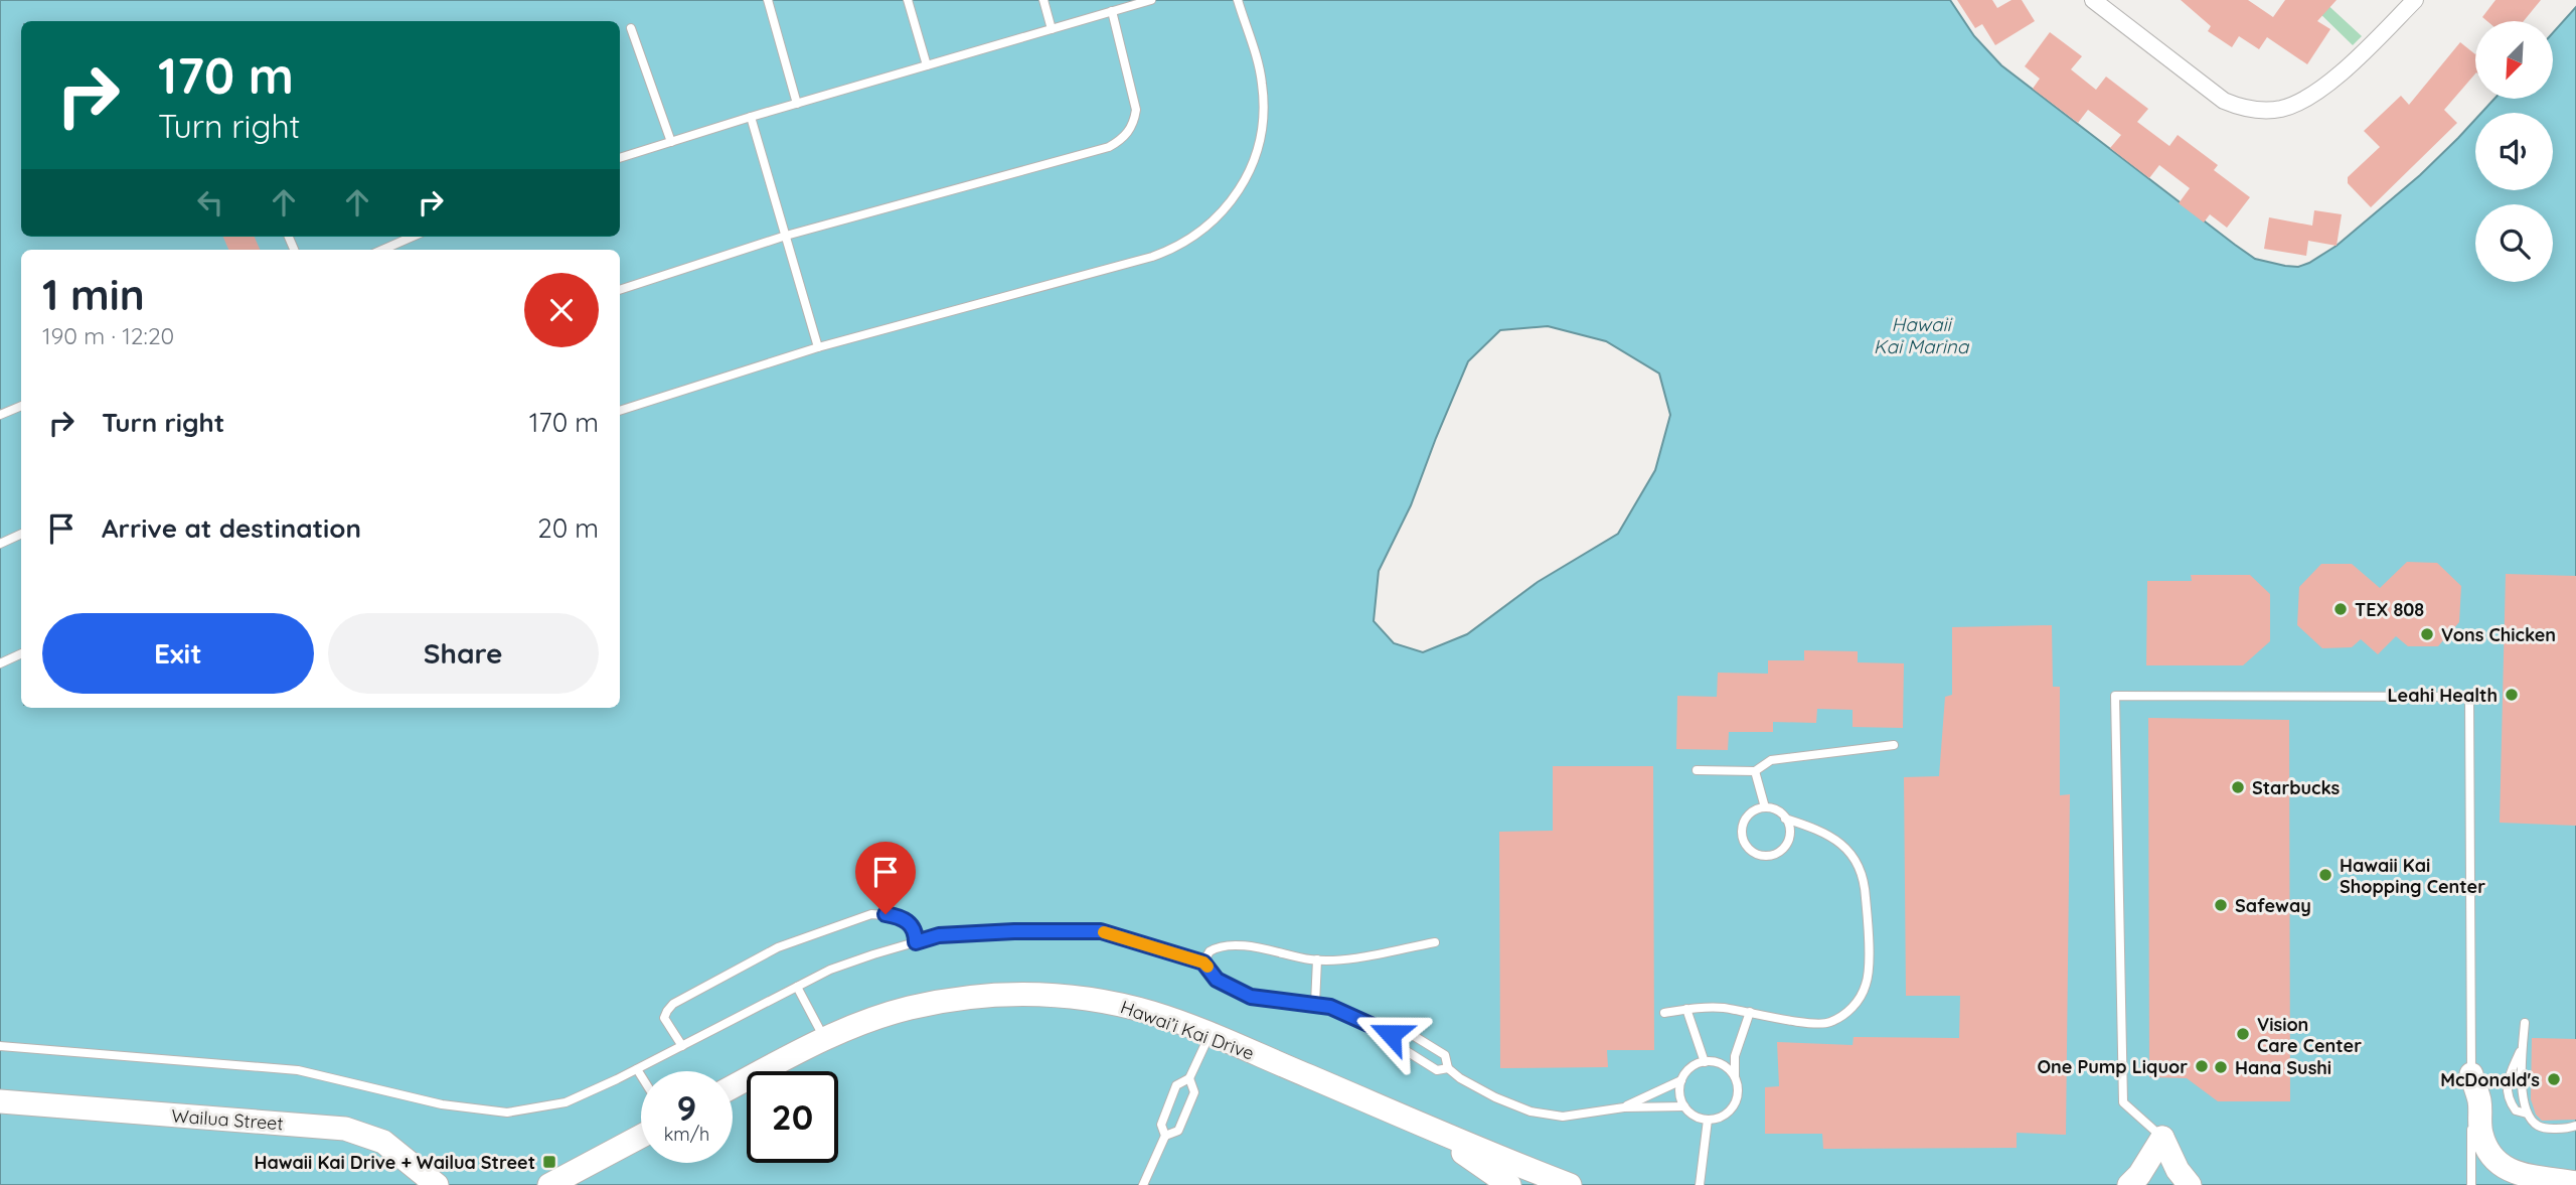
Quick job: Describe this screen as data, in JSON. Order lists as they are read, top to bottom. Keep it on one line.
{"streets":{"main road":["Hawai’i Kai Drive","Wailua Street"]},"water":["Hawaii Kai Marina"],"places":{"other":["TEX 808","Vons Chicken","Leahi Health","Starbucks","Hawaii Kai Shopping Center","Safeway","Vision Care Center","One Pump Liquor","Hana Sushi","McDonald's"],"transit":["Hawaii Kai Drive + Wailua Street"]},"north":"bottom left","page":{"turn":["170 m","Turn right"],"heading":["1 min","190 m · 12:20"],"list":[{"name":"Turn right","value":"170 m"},{"name":"Arrive at destination","value":"20 m"}],"buttons":["Exit","Share"],"speed":"9 km/h","limit":"20"}}
